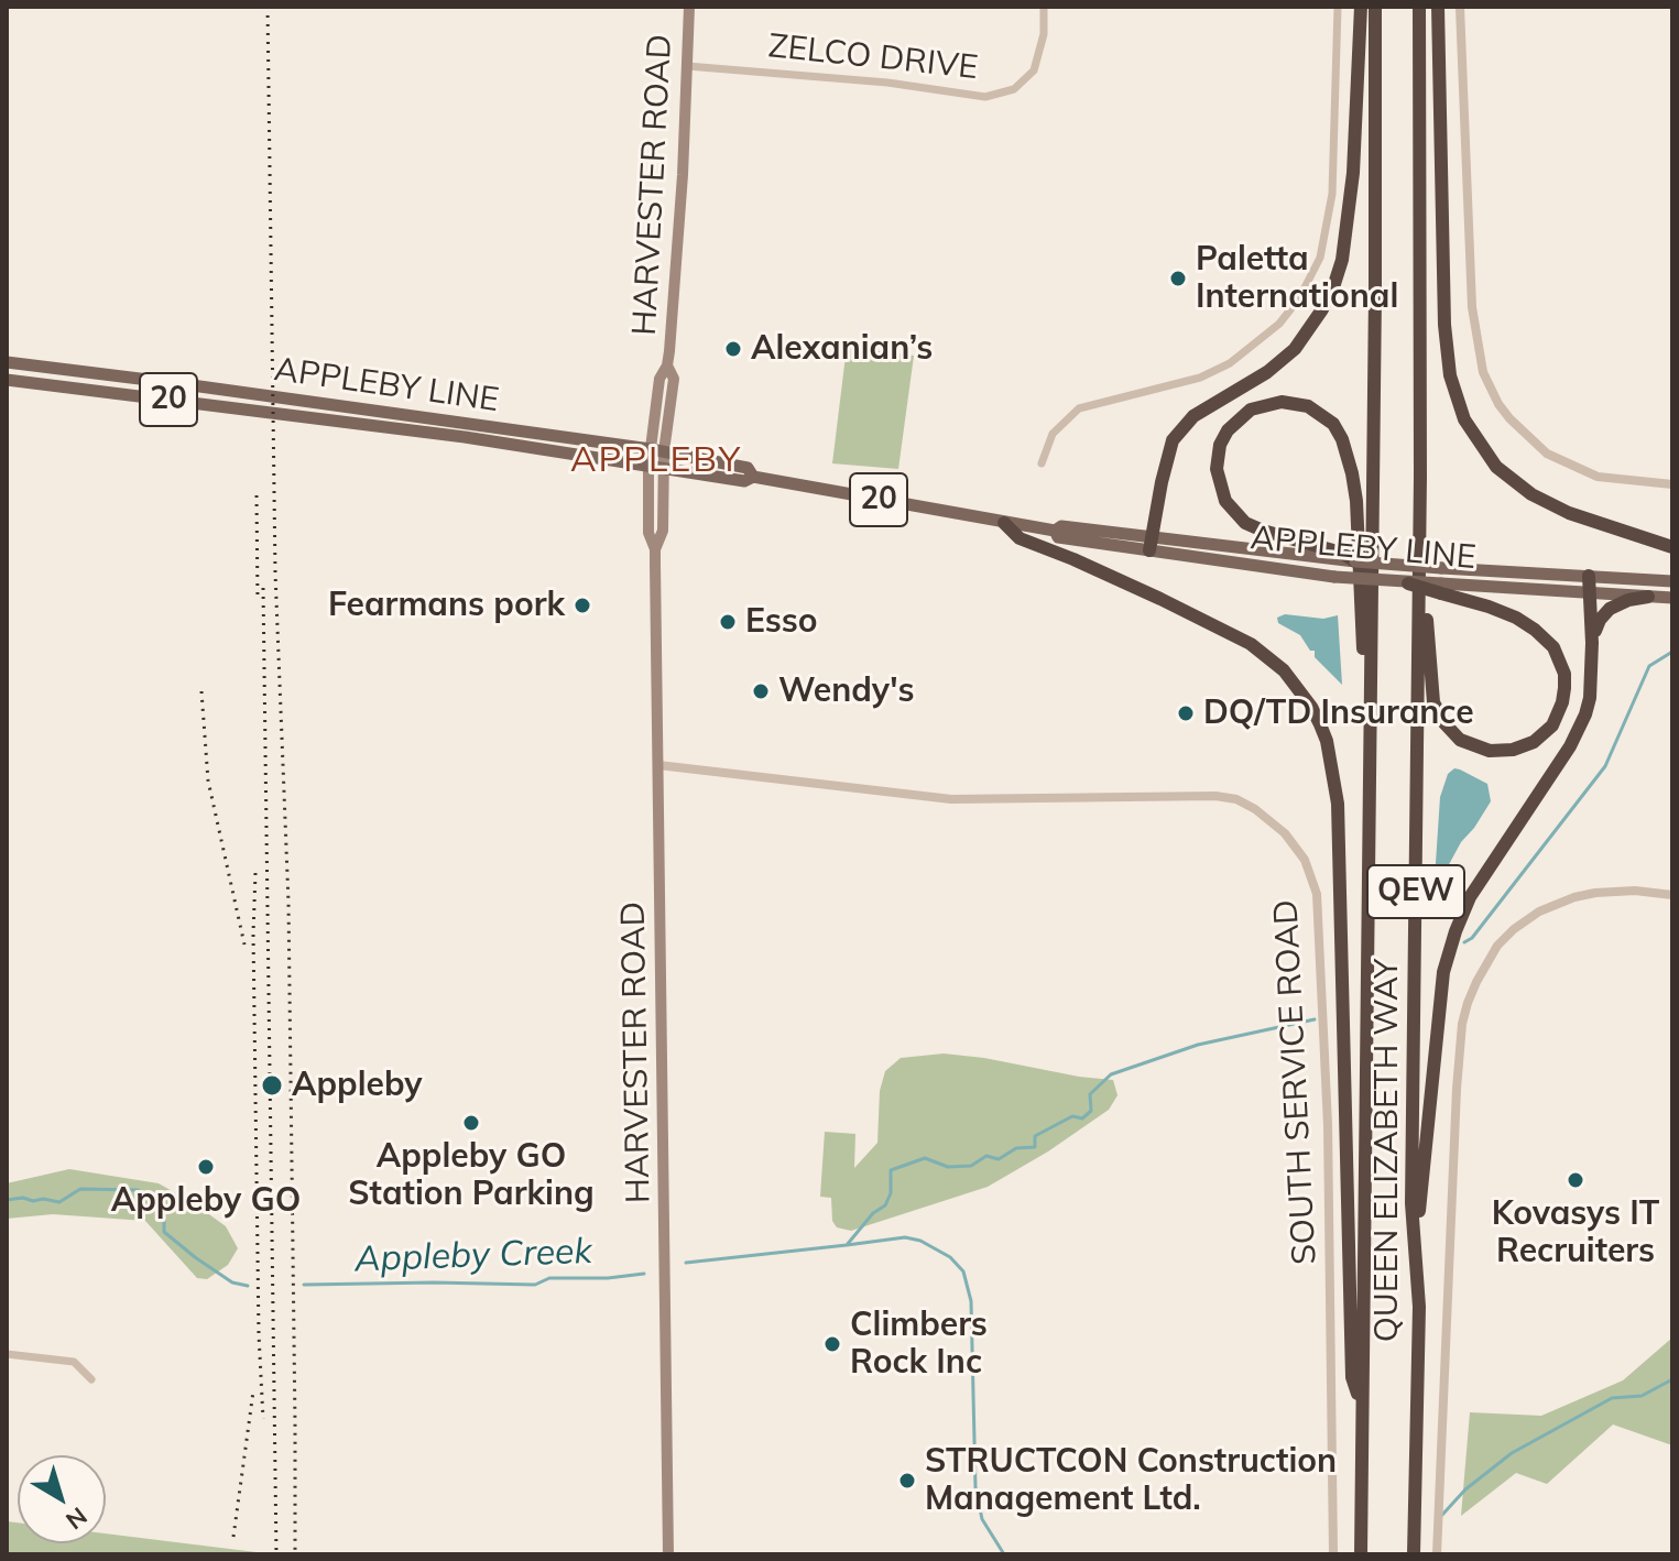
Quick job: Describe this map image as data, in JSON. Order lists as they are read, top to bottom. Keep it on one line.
{"streets":{"highway":["QEW","QUEEN ELIZABETH WAY"],"main road":["HARVESTER ROAD","APPLEBY LINE","20"],"street":["ZELCO DRIVE","SOUTH SERVICE ROAD"]},"crossings":[["ZELCO DRIVE","HARVESTER ROAD"],["HARVESTER ROAD","APPLEBY LINE"],["HARVESTER ROAD","SOUTH SERVICE ROAD"]],"districts":["APPLEBY"],"water":["Appleby Creek"],"places":["Paletta International","Alexanian’s","Fearmans pork","Esso","Wendy's","DQ/TD Insurance","Appleby","Appleby GO Station Parking","Appleby GO","Kovasys IT Recruiters","Climbers Rock Inc","STRUCTCON Construction Management Ltd."],"north":"bottom right"}
